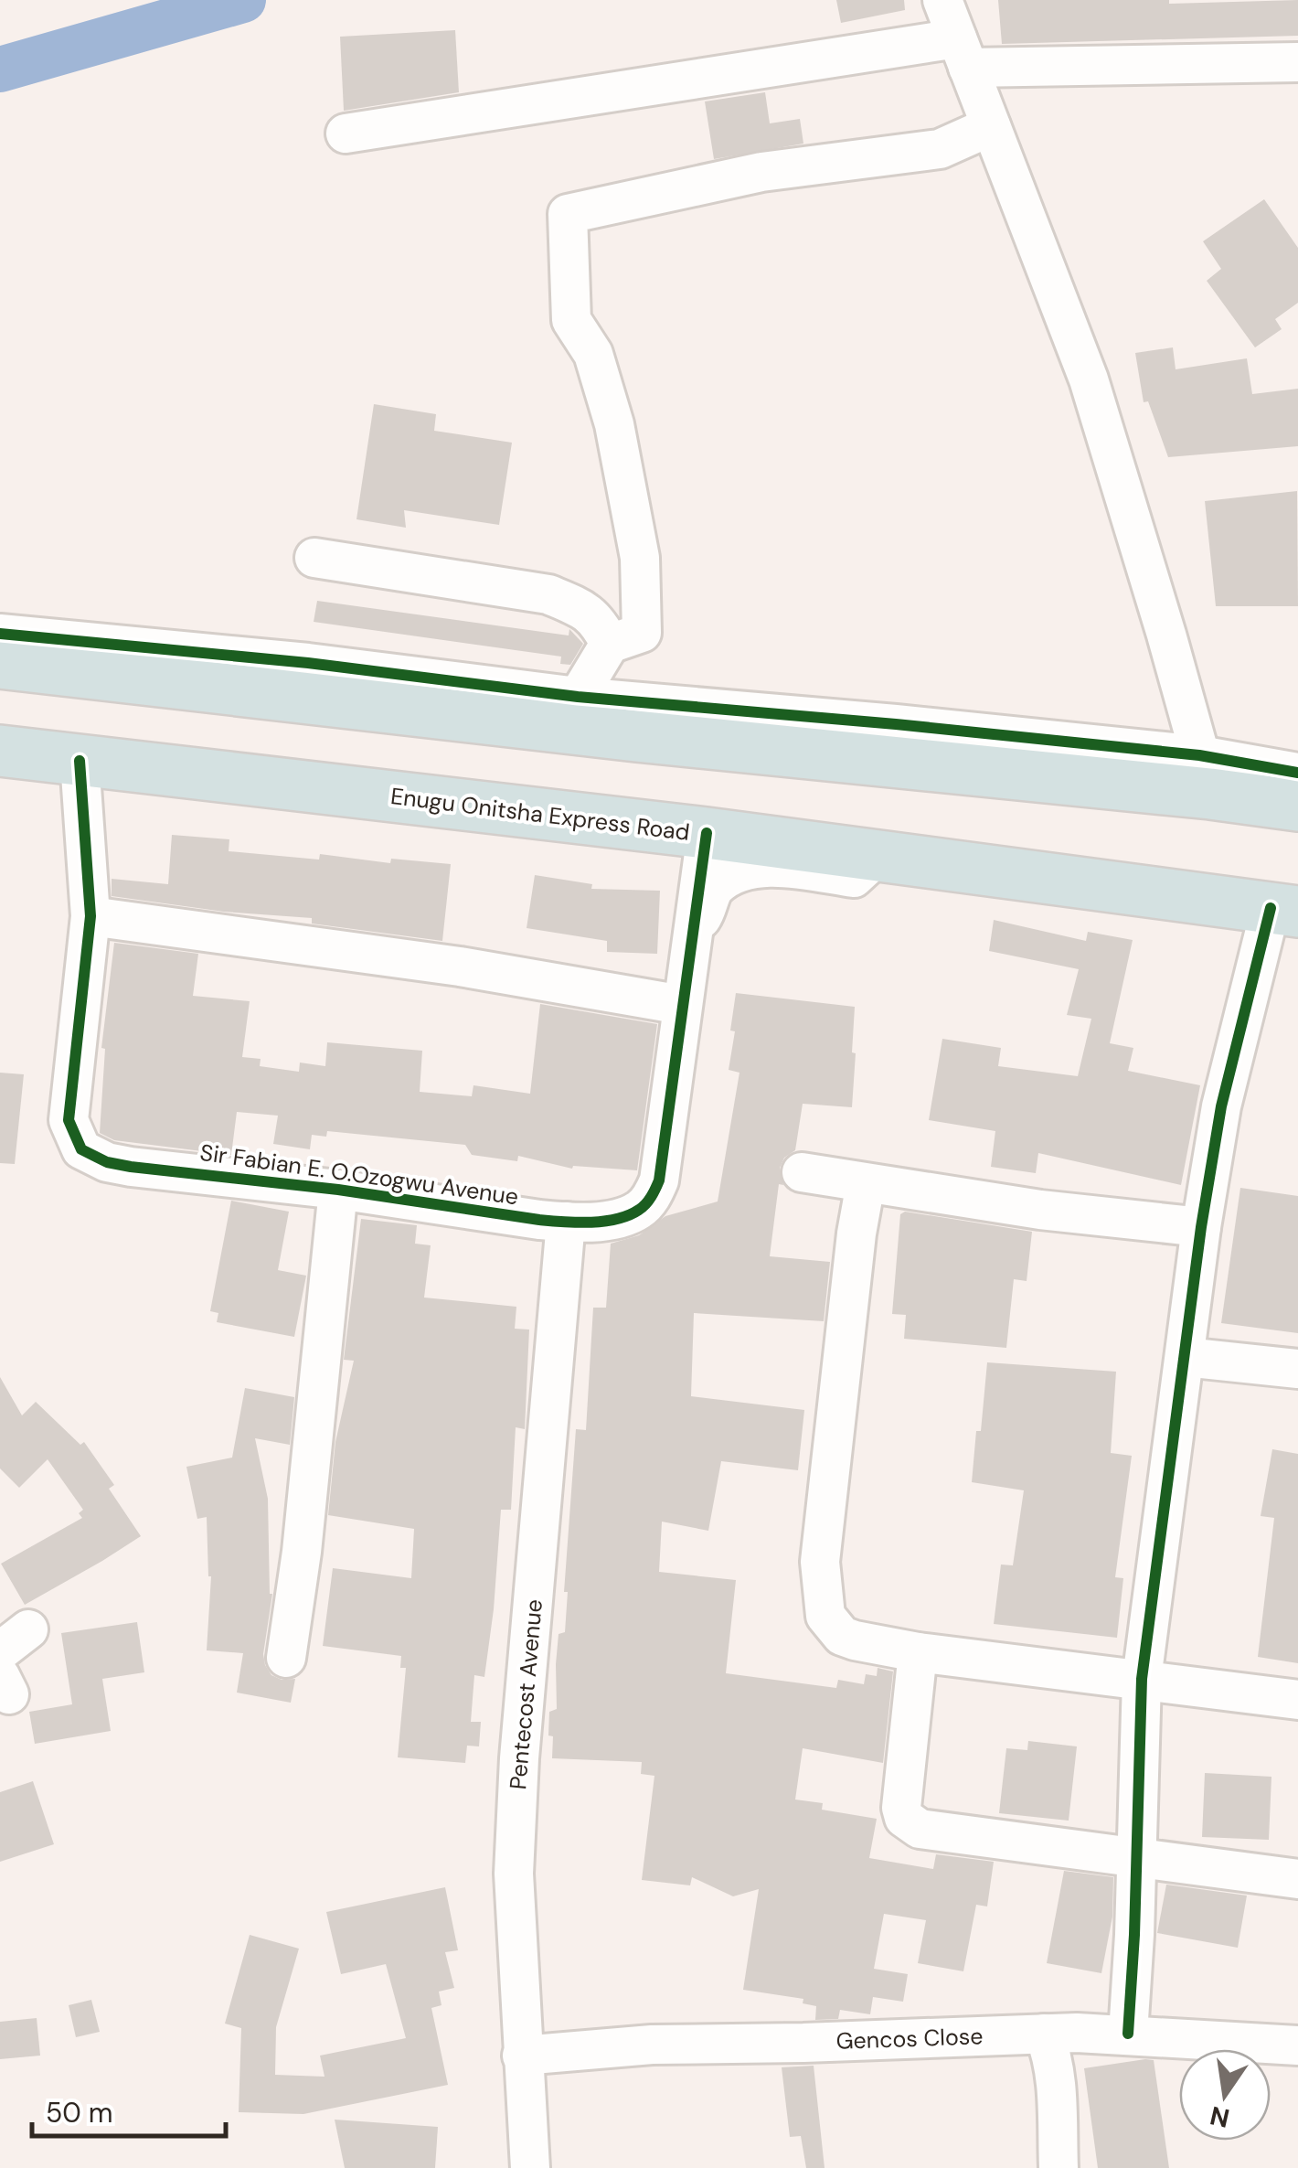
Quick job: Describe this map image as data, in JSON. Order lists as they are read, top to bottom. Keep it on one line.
{"streets":{"highway":["Enugu Onitsha Express Road"],"street":["Sir Fabian E. O.Ozogwu Avenue","Pentecost Avenue","Gencos Close"]},"crossings":[["Enugu Onitsha Express Road","Sir Fabian E. O.Ozogwu Avenue"],["Sir Fabian E. O.Ozogwu Avenue","Pentecost Avenue"],["Pentecost Avenue","Gencos Close"]],"scale_bar":"50 m","north":"bottom"}
